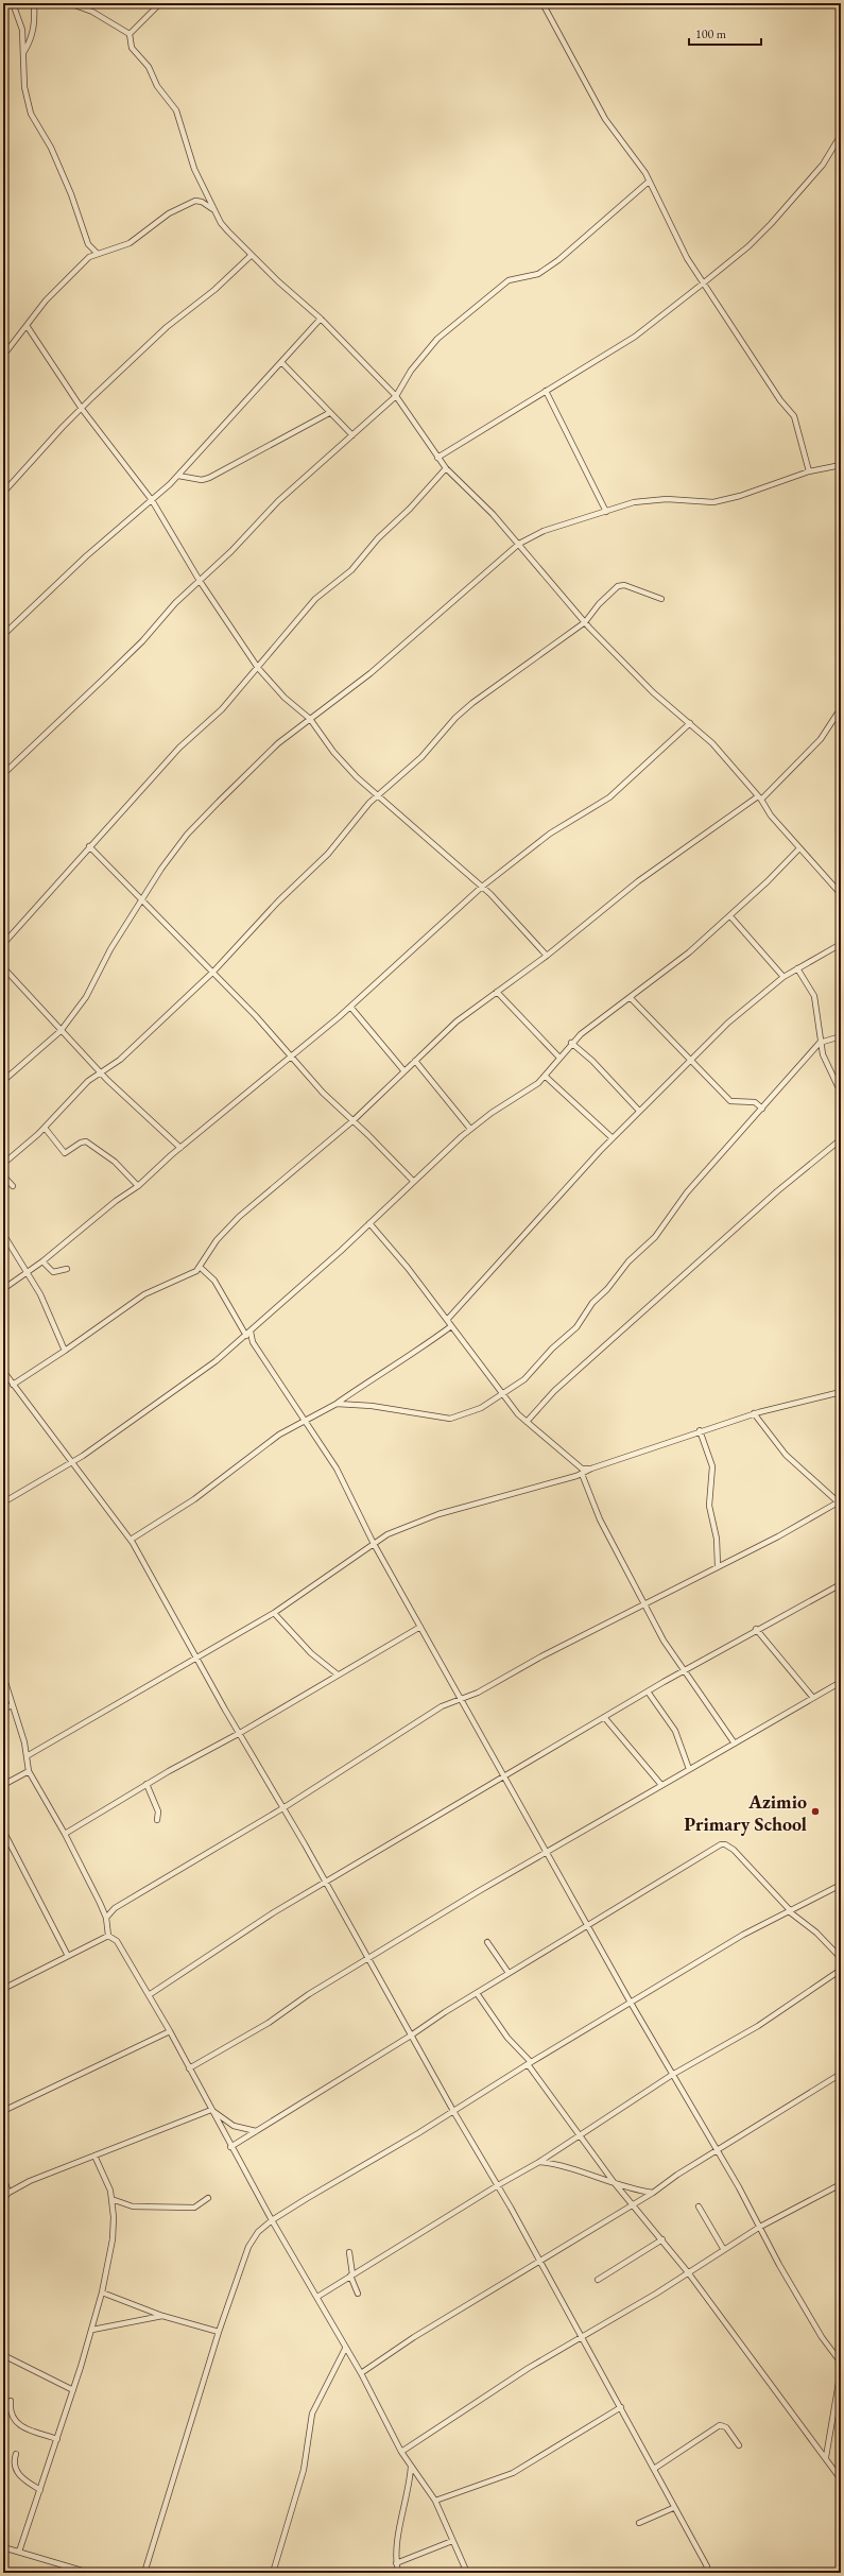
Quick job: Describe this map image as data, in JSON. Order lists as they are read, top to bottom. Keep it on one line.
{"places":["Azimio Primary School"],"scale_bar":"100 m"}
